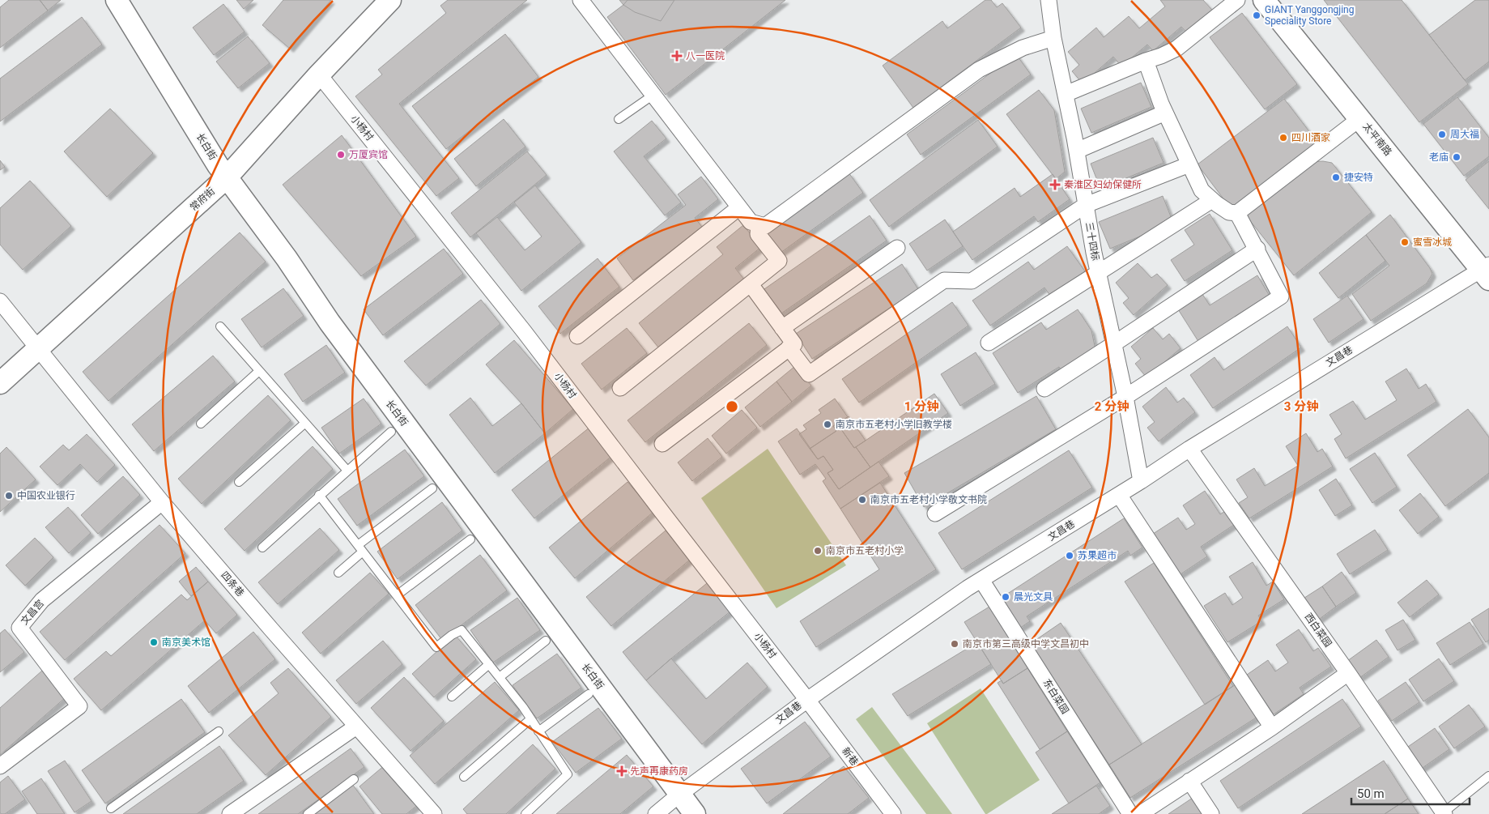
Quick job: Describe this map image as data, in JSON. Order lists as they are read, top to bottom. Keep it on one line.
{"streets":{"street":["小杨村","太平南路","长白街","常府街","三十四标","文昌巷","四条巷","文昌宫","西白菜园","东白菜园","新巷"]},"crossings":[["小杨村","常府街"],["小杨村","文昌巷"],["小杨村","新巷"],["太平南路","文昌巷"],["长白街","常府街"],["长白街","文昌巷"],["常府街","四条巷"],["三十四标","文昌巷"],["文昌巷","西白菜园"],["文昌巷","东白菜园"],["文昌巷","新巷"],["四条巷","文昌宫"]],"places":{"other":["GIANT Yanggongjing Speciality Store","周大福","四川酒家","万厦宾馆","老庙","捷安特","蜜雪冰城","南京市五老村小学旧教学楼","中国农业银行","南京市五老村小学敬文书院","南京市五老村小学","苏果超市","晨光文具","南京美术馆","南京市第三高级中学文昌初中"],"health":["八一医院","秦淮区妇幼保健所","先声再康药房"]},"scale_bar":"50 m","rings":["1 分钟","2 分钟","3 分钟"]}
